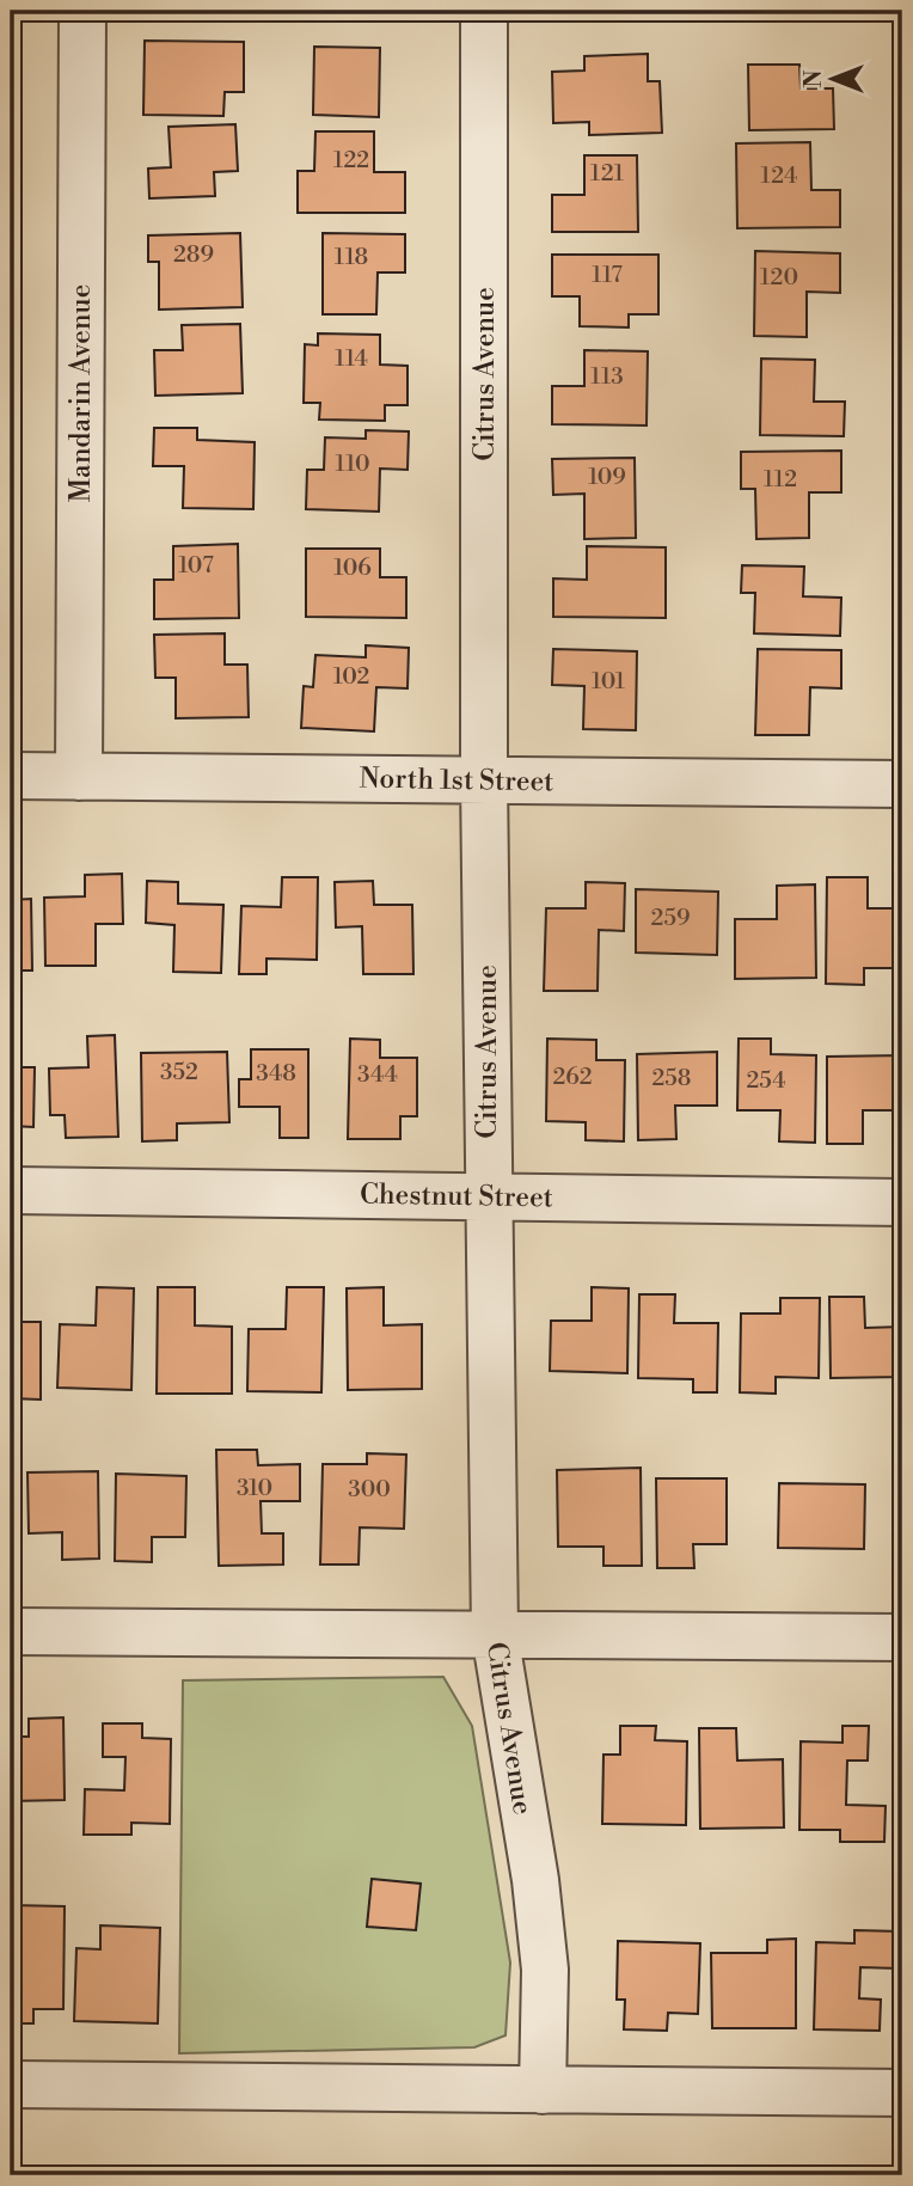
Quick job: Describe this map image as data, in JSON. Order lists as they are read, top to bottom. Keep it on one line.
{"streets":{"street":["Citrus Avenue","Mandarin Avenue","North 1st Street","Chestnut Street"]},"crossings":[["Citrus Avenue","North 1st Street"],["Citrus Avenue","Chestnut Street"],["Mandarin Avenue","North 1st Street"]],"house_numbers":["122","121","124","289","118","117","120","114","113","110","109","112","107","106","102","101","259","352","348","344","262","258","254","310","300"],"north":"left"}
